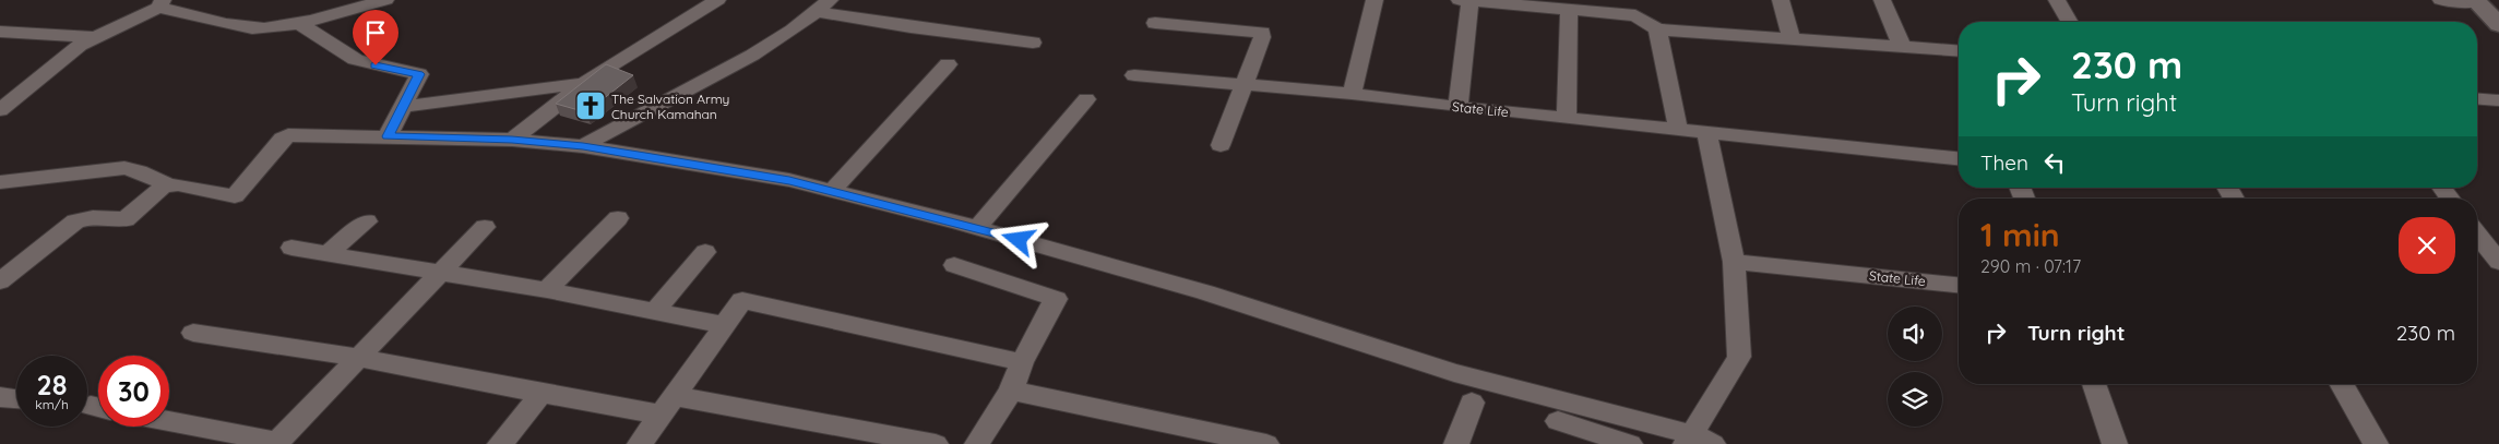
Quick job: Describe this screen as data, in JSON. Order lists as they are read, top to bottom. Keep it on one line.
{"streets":{"street":["State Life"]},"places":{"church":["The Salvation Army Church Kamahan"]},"page":{"turn":["230 m","Turn right"],"then":"Then","heading":["1 min","290 m · 07:17"],"list":[{"name":"Turn right","value":"230 m"}],"speed":"28 km/h","limit":"30"}}
